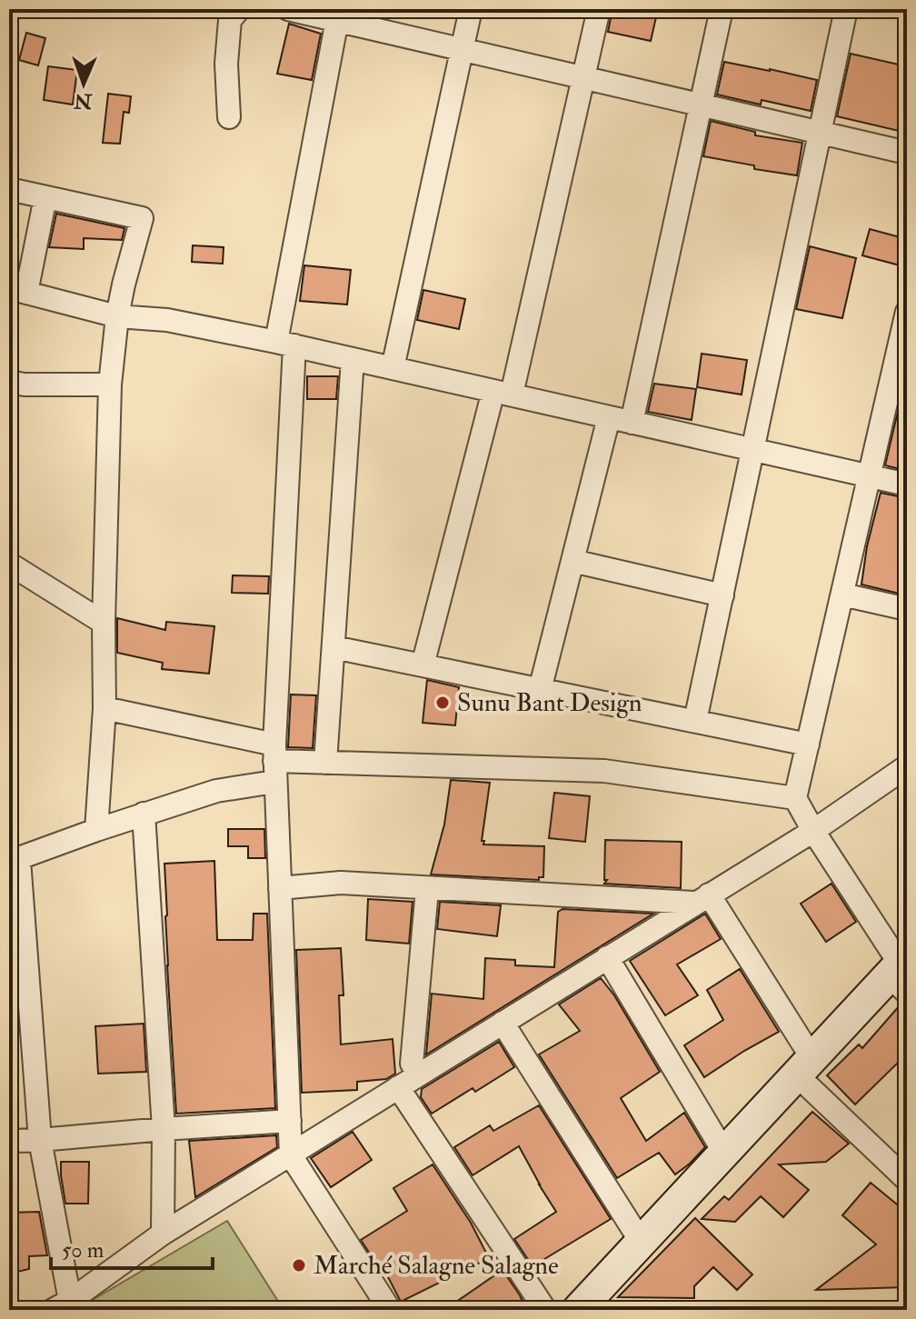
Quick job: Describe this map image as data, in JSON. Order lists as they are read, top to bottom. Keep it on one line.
{"places":["Sunu Bant Design","Marché Salagne Salagne"],"scale_bar":"50 m","north":"bottom"}
